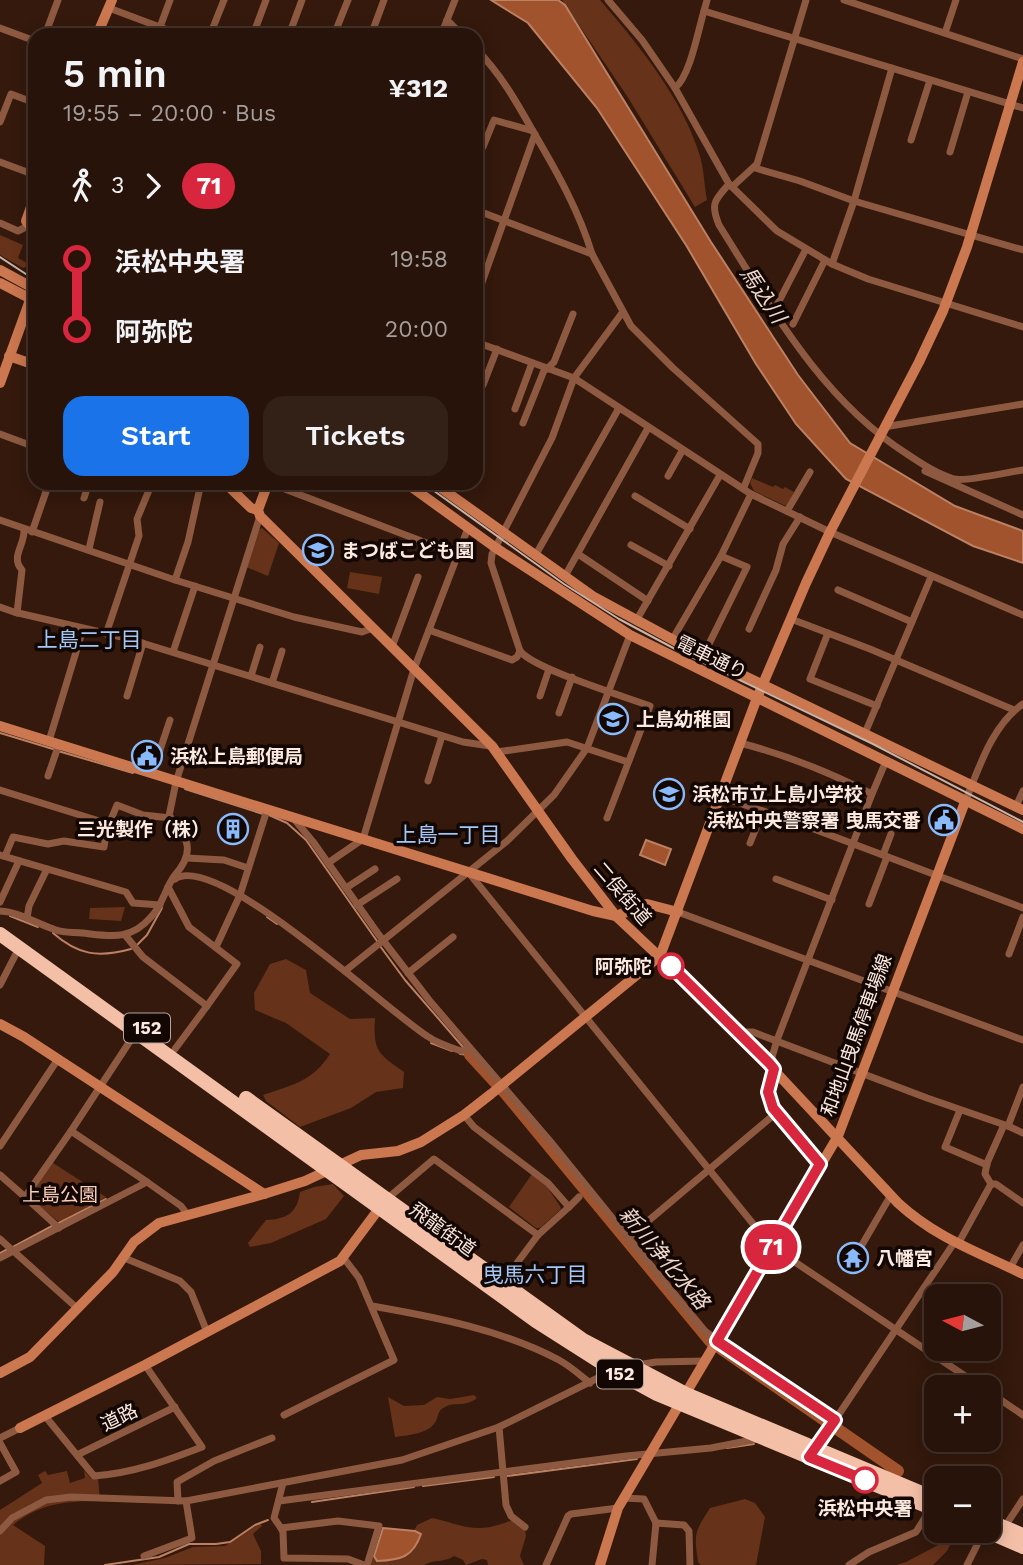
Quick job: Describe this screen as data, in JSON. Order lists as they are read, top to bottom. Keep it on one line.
{"streets":{"highway":["152","飛龍街道"],"street":["電車通り","二俣街道","和地山曳馬停車場線","道路"]},"crossings":[["電車通り","和地山曳馬停車場線"],["二俣街道","和地山曳馬停車場線"],["和地山曳馬停車場線","飛龍街道"]],"districts":["上島二丁目","上島一丁目","曳馬六丁目"],"water":["馬込川","新川浄化水路"],"parks":["上島公園"],"places":{"school or university":["まつばこども園","上島幼稚園","浜松市立上島小学校"],"public building":["浜松上島郵便局","浜松中央警察署 曳馬交番"],"building":["三光製作（株）"],"other":["阿弥陀","浜松中央署"],"temple":["八幡宮"]},"lines":["bus line 71"],"north":"left","page":{"on_map":"71","heading":["5 min","19:55 – 20:00 · Bus","¥312"],"legs":["3","71"],"list":[{"name":"浜松中央署","value":"19:58"},{"name":"阿弥陀","value":"20:00"}],"buttons":["Start","Tickets"],"map_buttons":["+","−"]}}
